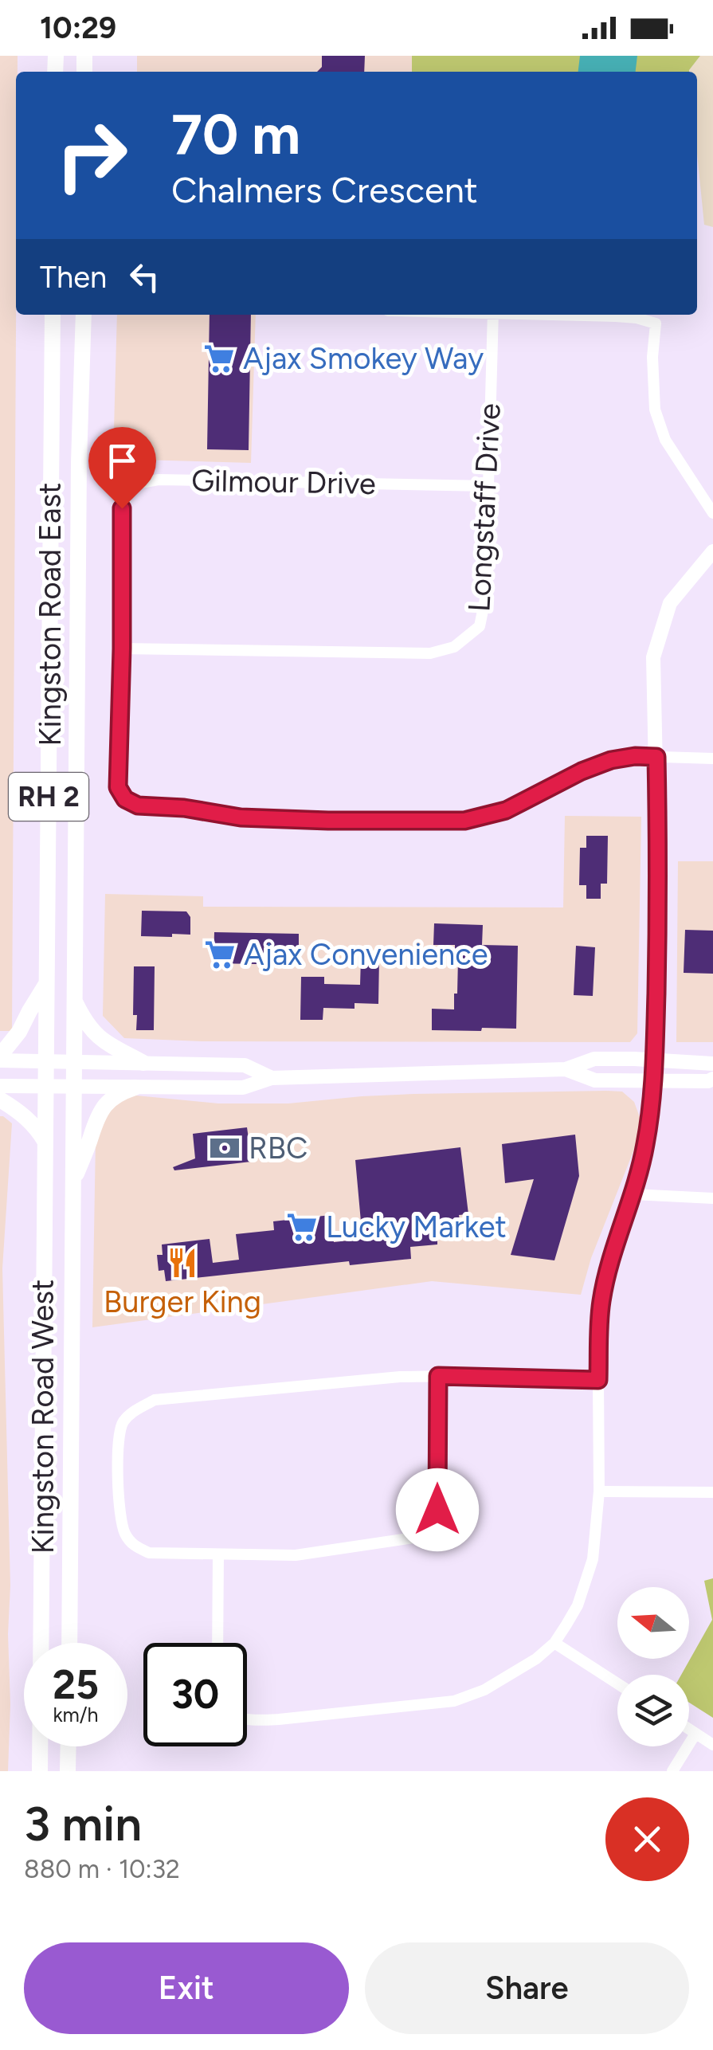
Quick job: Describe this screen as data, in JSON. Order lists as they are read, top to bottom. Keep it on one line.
{"streets":{"main road":["Kingston Road East","RH 2","Kingston Road West"],"street":["Gilmour Drive","Longstaff Drive"]},"crossings":[["Gilmour Drive","Longstaff Drive"],["Kingston Road East","Kingston Road West"]],"places":{"supermarket":["Ajax Smokey Way","Ajax Convenience","Lucky Market"],"bank":["RBC"],"restaurant":["Burger King"]},"north":"left","page":{"status":"10:29","turn":["70 m","Chalmers Crescent"],"then":"Then","speed":"25 km/h","limit":"30","heading":["3 min","880 m · 10:32"],"buttons":["Exit","Share"]}}
